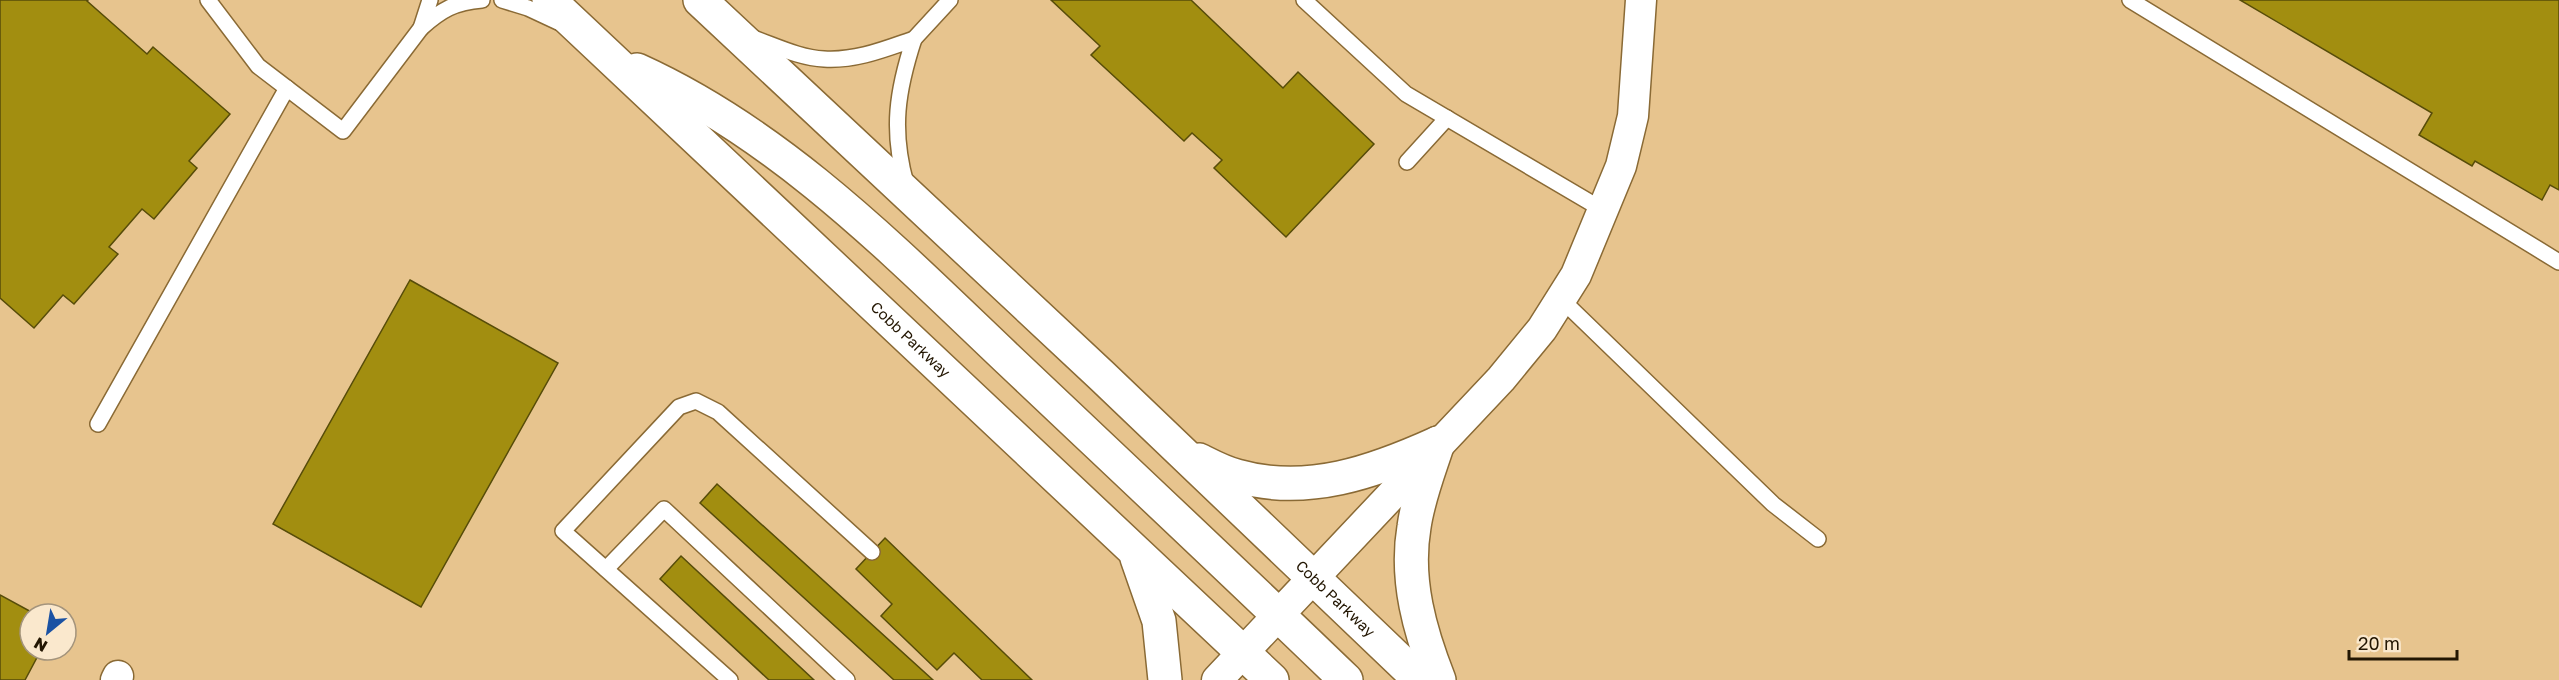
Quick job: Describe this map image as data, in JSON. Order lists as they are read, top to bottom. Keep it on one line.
{"streets":{"main road":["Cobb Parkway"]},"scale_bar":"20 m","north":"bottom left"}
